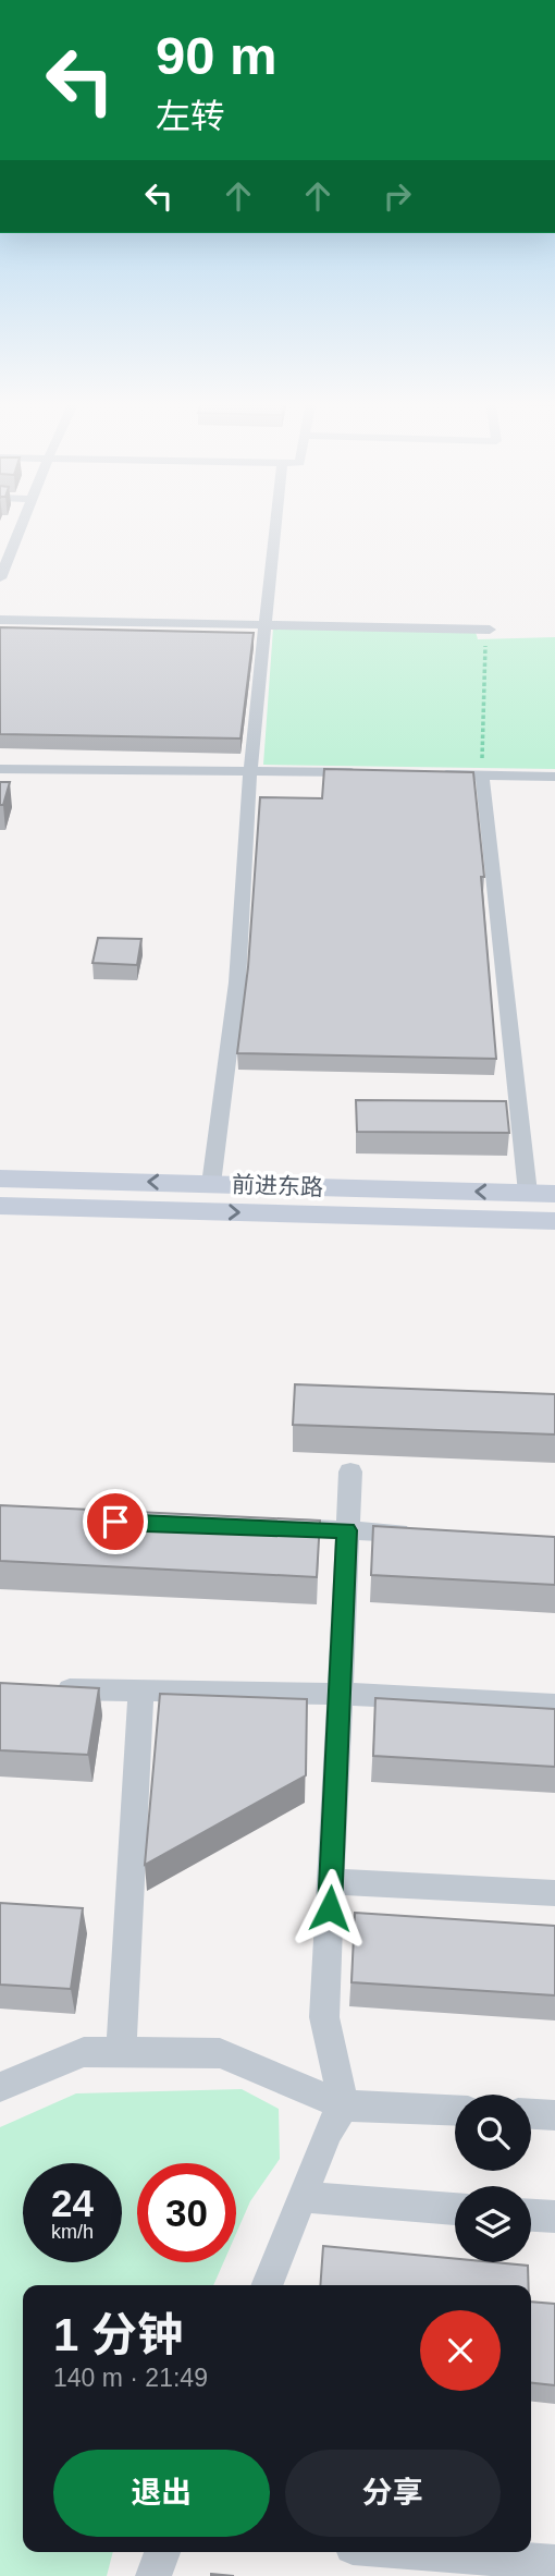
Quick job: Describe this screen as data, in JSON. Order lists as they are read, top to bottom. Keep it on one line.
{"streets":{"main road":["前进东路"]},"page":{"turn":["90 m","左转"],"speed":"24 km/h","limit":"30","heading":["1 分钟","140 m · 21:49"],"buttons":["退出","分享"]}}
